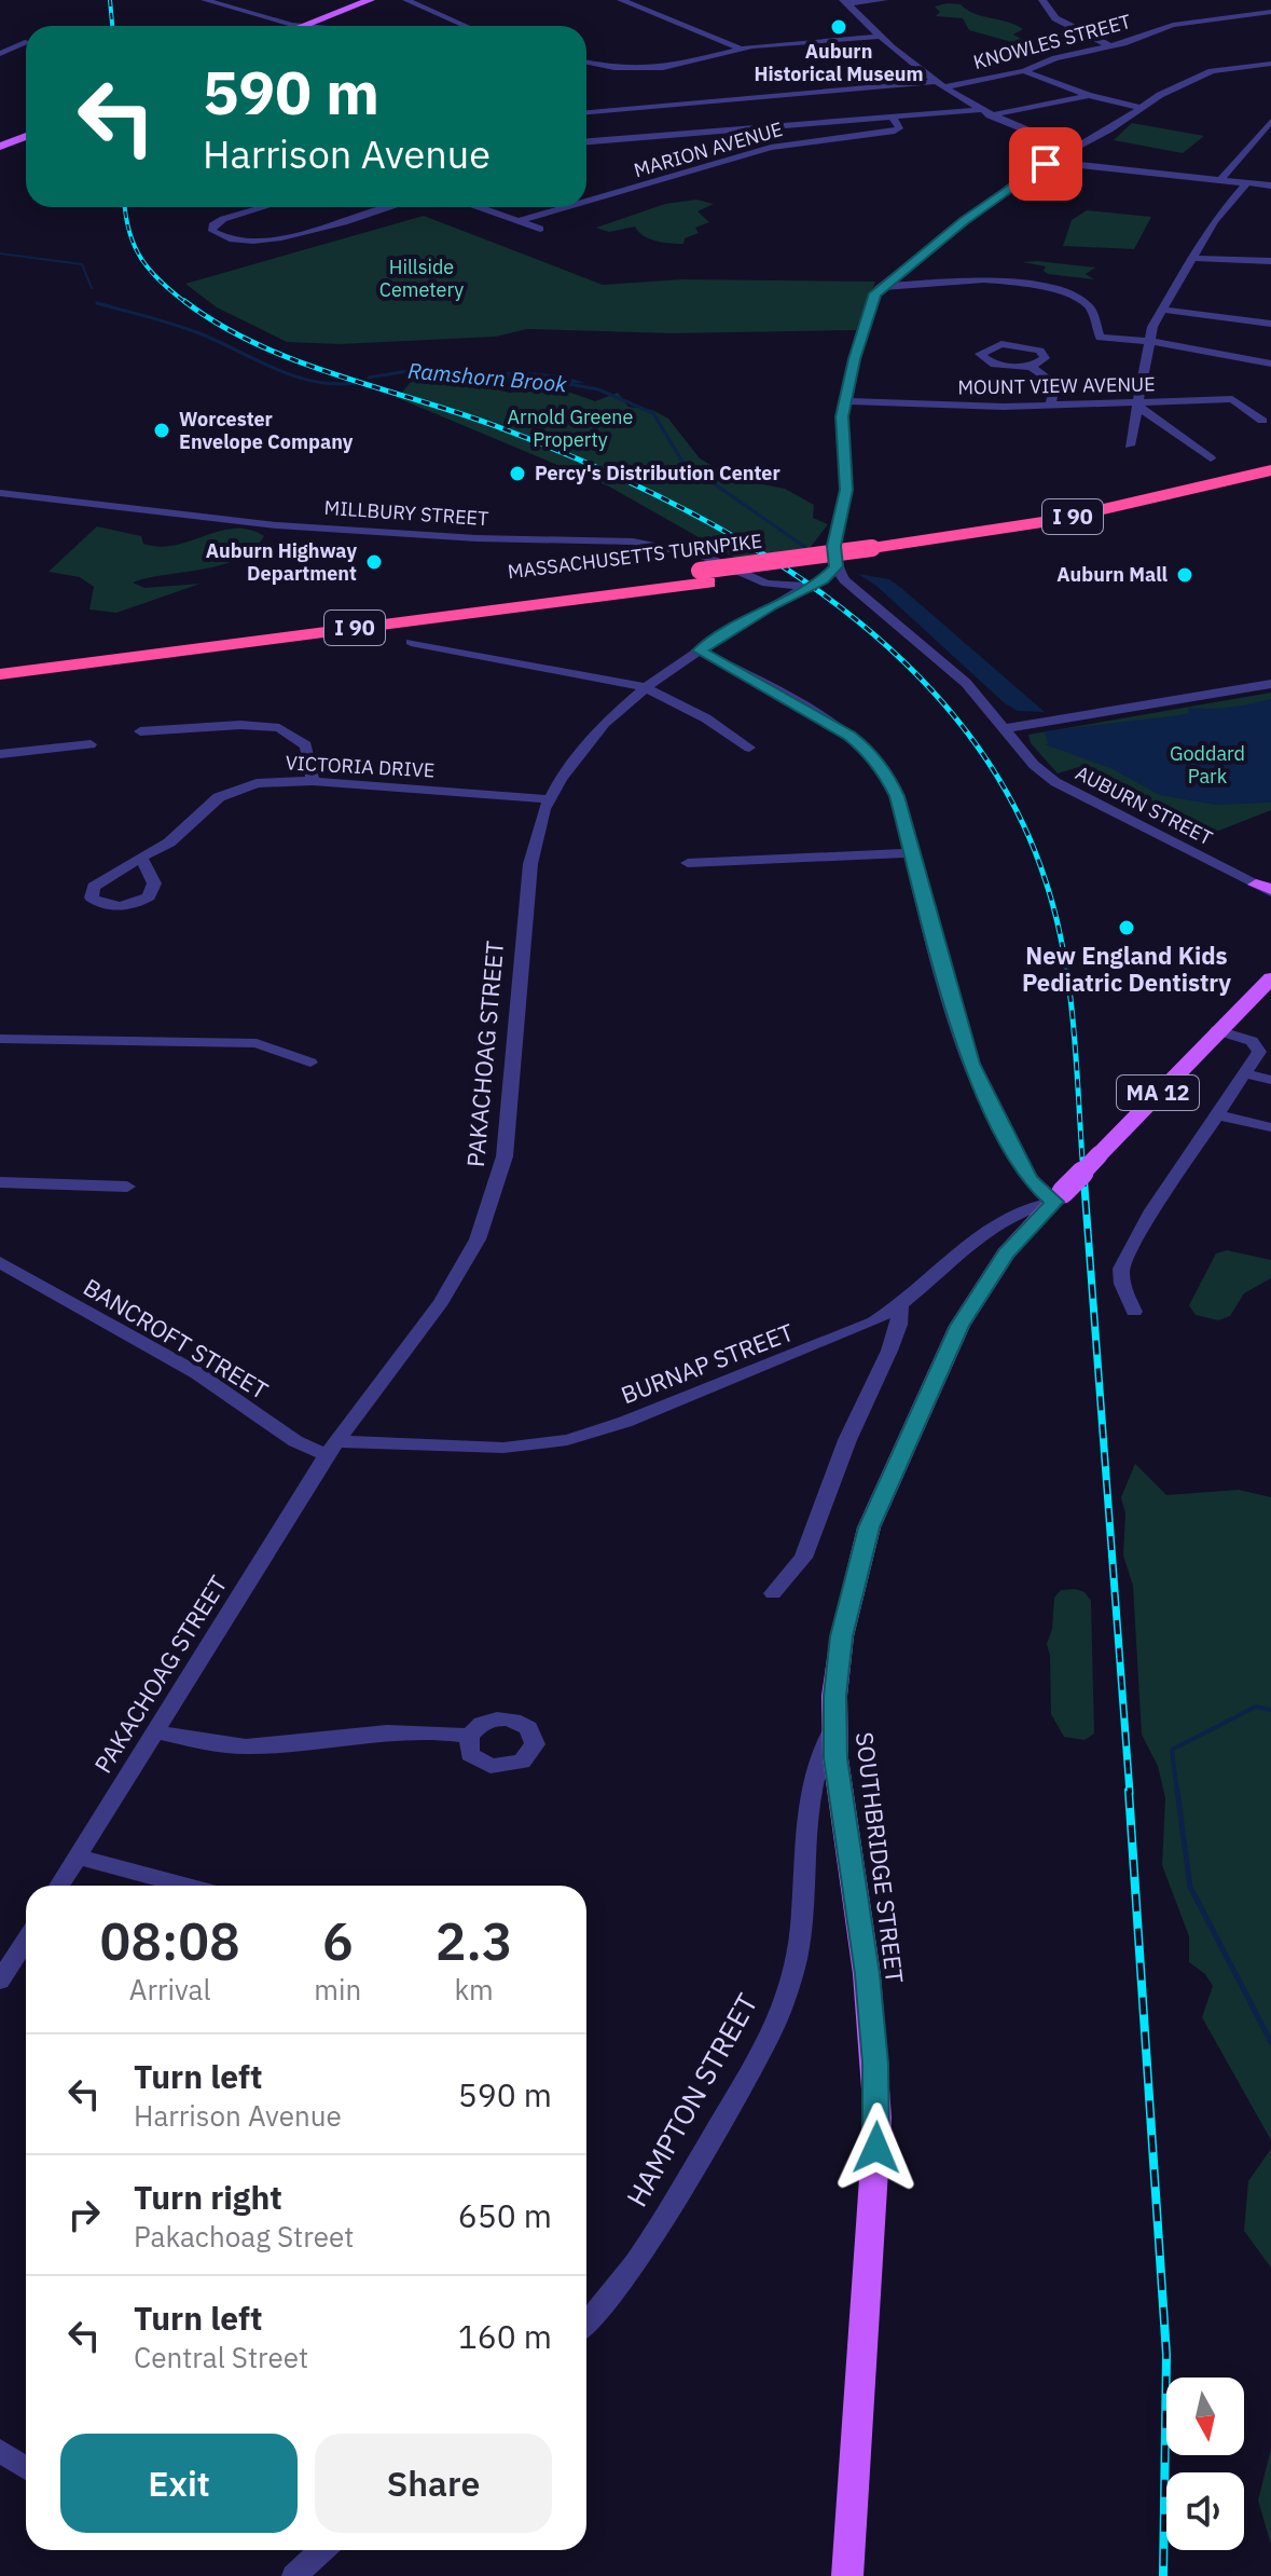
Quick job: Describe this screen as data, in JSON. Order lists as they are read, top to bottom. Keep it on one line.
{"streets":{"highway":["I 90","MASSACHUSETTS TURNPIKE"],"main road":["MA 12","SOUTHBRIDGE STREET"],"street":["KNOWLES STREET","MARION AVENUE","MOUNT VIEW AVENUE","MILLBURY STREET","VICTORIA DRIVE","AUBURN STREET","PAKACHOAG STREET","BANCROFT STREET","BURNAP STREET","HAMPTON STREET"]},"crossings":[["MILLBURY STREET","PAKACHOAG STREET"],["VICTORIA DRIVE","PAKACHOAG STREET"],["AUBURN STREET","PAKACHOAG STREET"],["PAKACHOAG STREET","BANCROFT STREET"],["PAKACHOAG STREET","BURNAP STREET"],["BANCROFT STREET","BURNAP STREET"],["BURNAP STREET","SOUTHBRIDGE STREET"],["SOUTHBRIDGE STREET","HAMPTON STREET"]],"water":["Ramshorn Brook"],"parks":["Hillside Cemetery","Arnold Greene Property","Goddard Park"],"places":["Auburn Historical Museum","Worcester Envelope Company","Percy's Distribution Center","Auburn Highway Department","Auburn Mall","New England Kids Pediatric Dentistry"],"north":"bottom","page":{"turn":["590 m","Harrison Avenue"],"eta":["08:08","Arrival","6","min","2.3","km"],"list":[{"name":"Turn left","note":"Harrison Avenue","value":"590 m"},{"name":"Turn right","note":"Pakachoag Street","value":"650 m"},{"name":"Turn left","note":"Central Street","value":"160 m"}],"buttons":["Exit","Share"]}}
